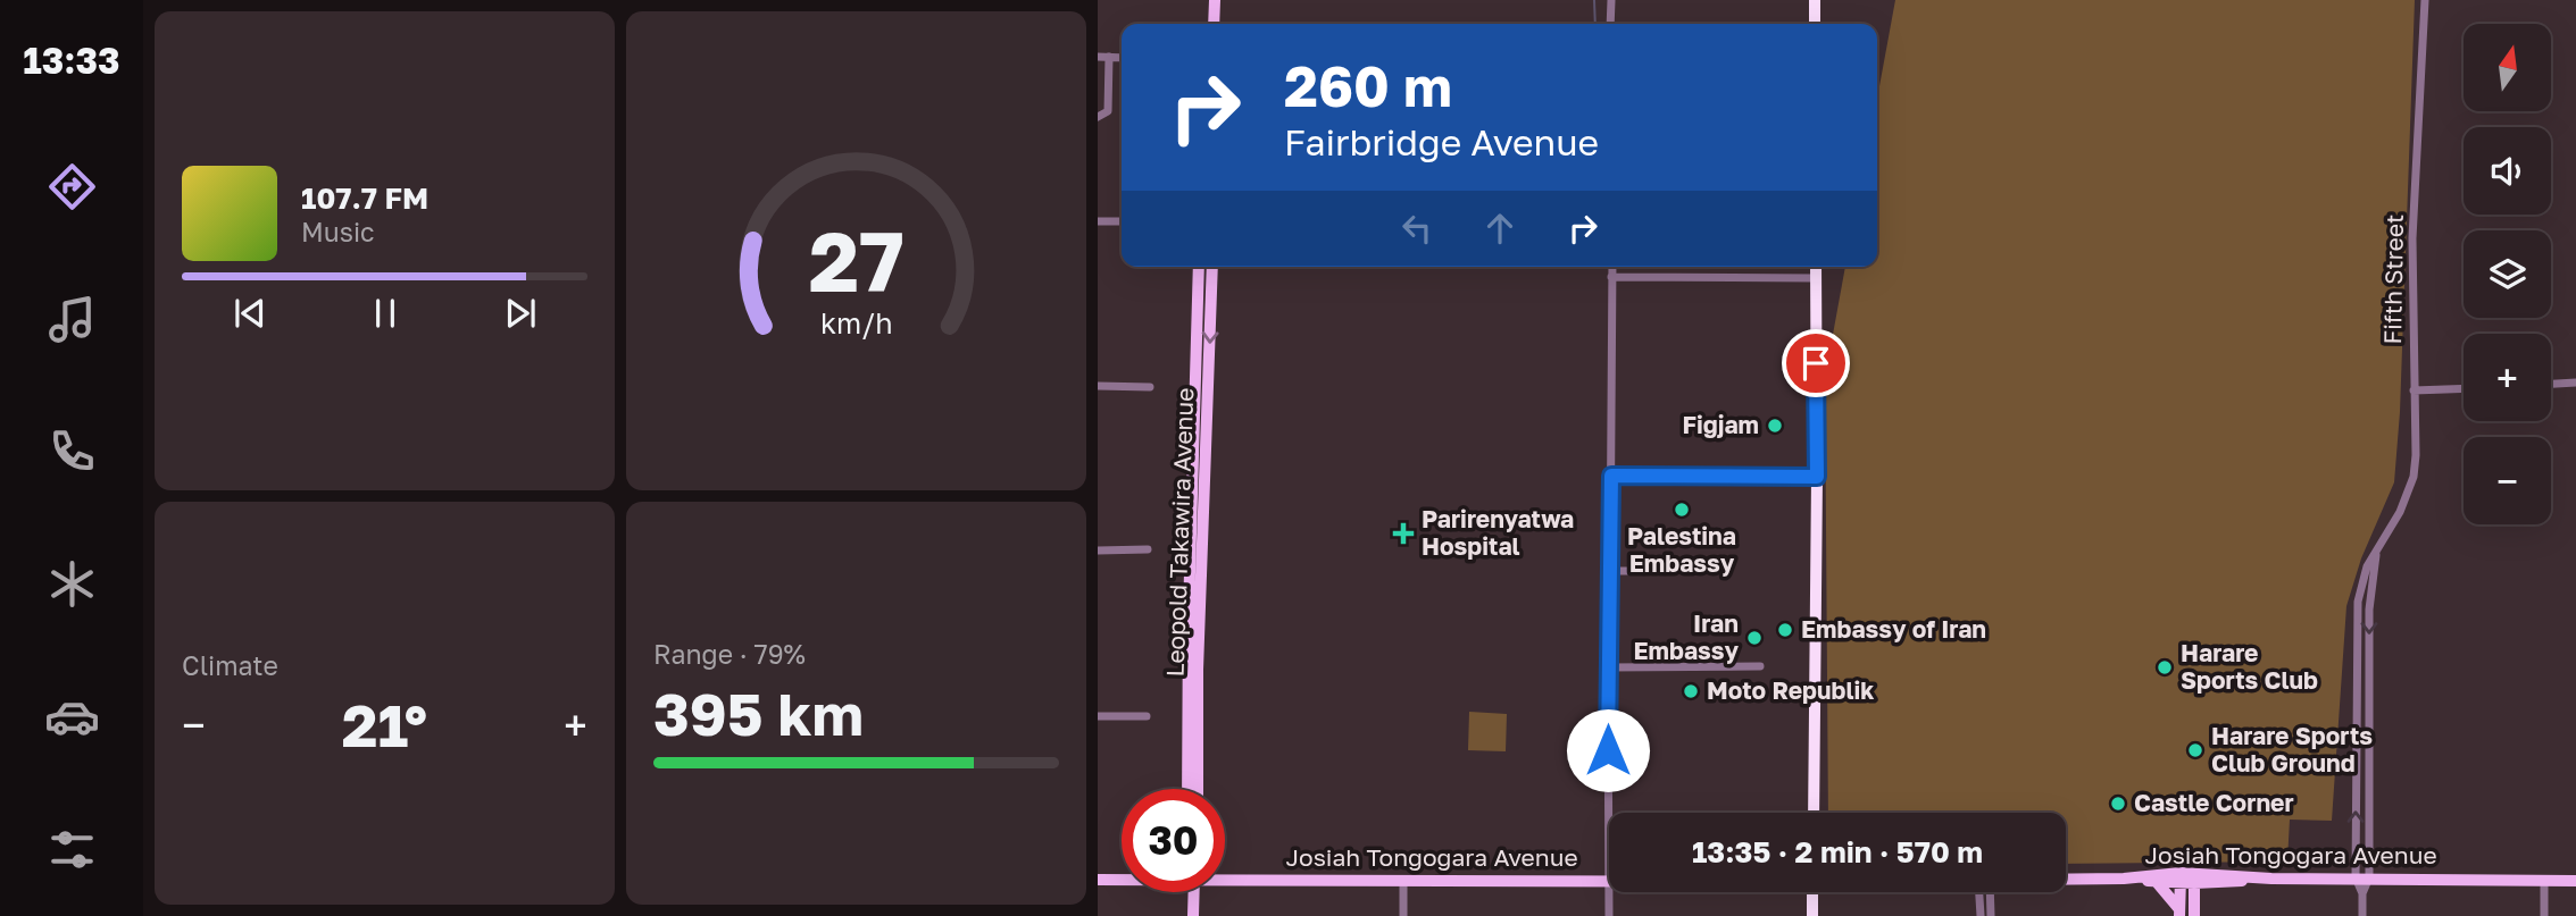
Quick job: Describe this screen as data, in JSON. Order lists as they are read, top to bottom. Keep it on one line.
{"streets":{"main road":["Leopold Takawira Avenue","Josiah Tongogara Avenue"],"street":["Fifth Street"]},"crossings":[["Fifth Street","Josiah Tongogara Avenue"]],"places":{"other":["Figjam","Palestina Embassy","Embassy of Iran","Iran Embassy","Harare Sports Club","Moto Republik","Harare Sports Club Ground","Castle Corner"],"health":["Parirenyatwa Hospital"]},"north":"top","page":{"tabs":"13:33","map_buttons":["+","−"],"turn":["260 m","Fairbridge Avenue"],"song":["107.7 FM","Music"],"tile":["Climate",["Range · 79%","395 km"]],"heat":["−","21°","+"],"limit":"30","trip":"13:35 · 2 min · 570 m","gauge":["27","km/h"]}}
